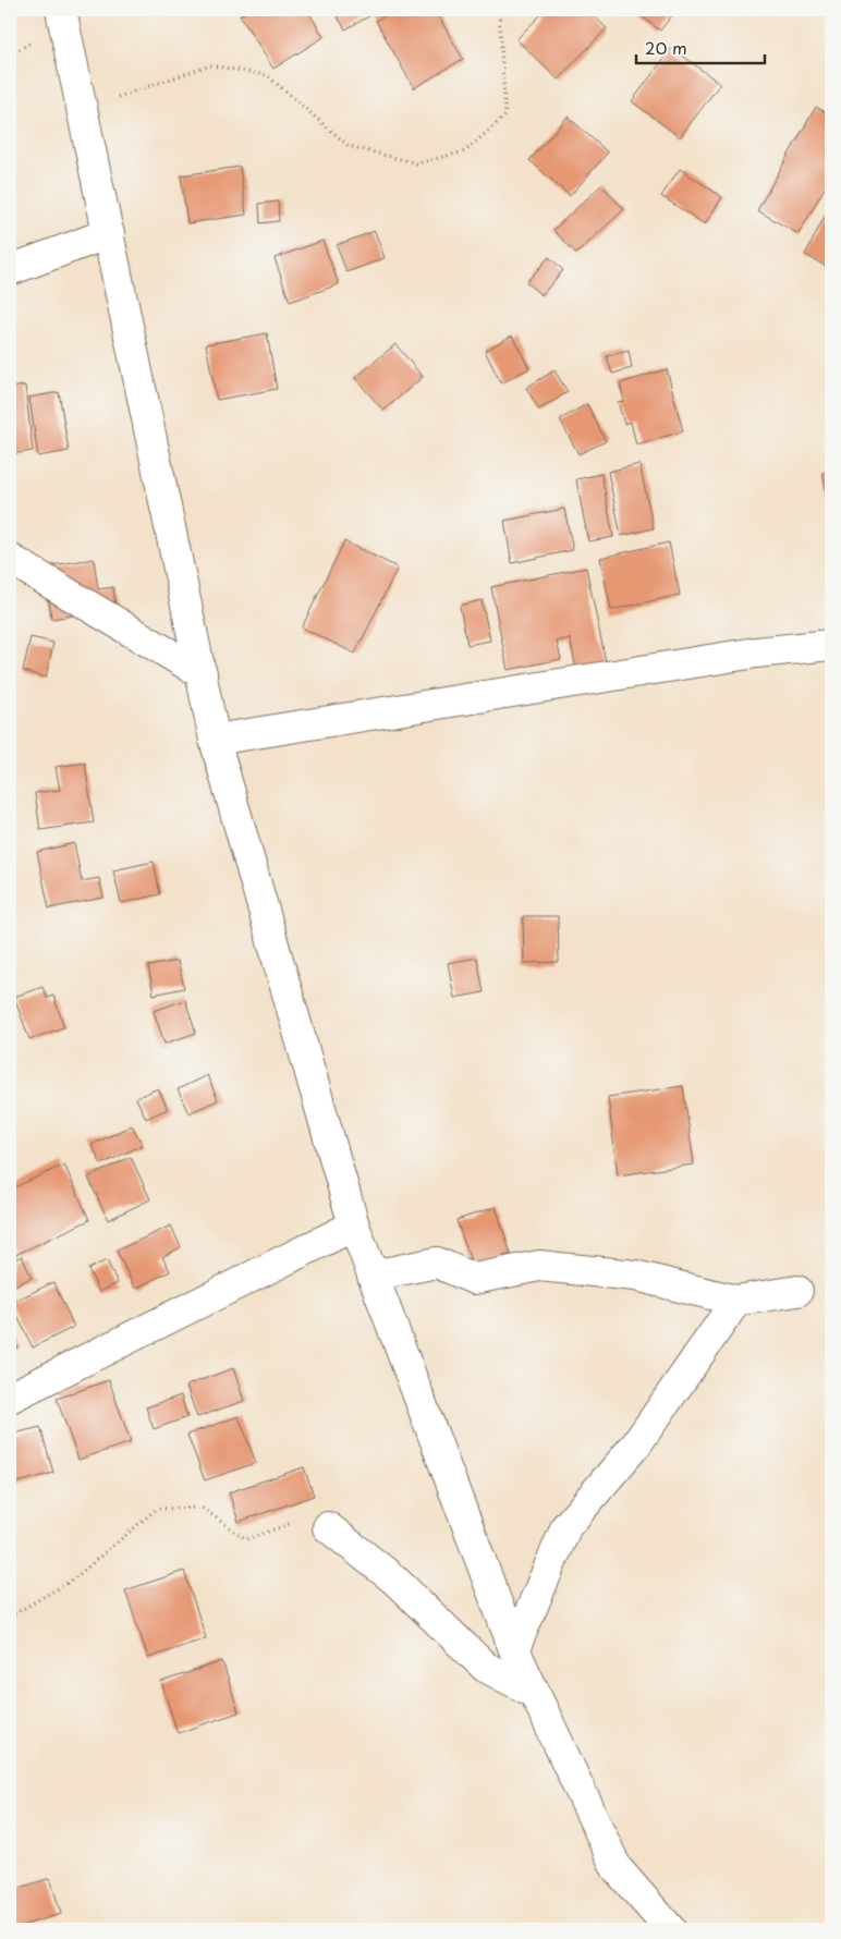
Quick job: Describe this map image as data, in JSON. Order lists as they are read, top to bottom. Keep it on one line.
{"scale_bar":"20 m"}
